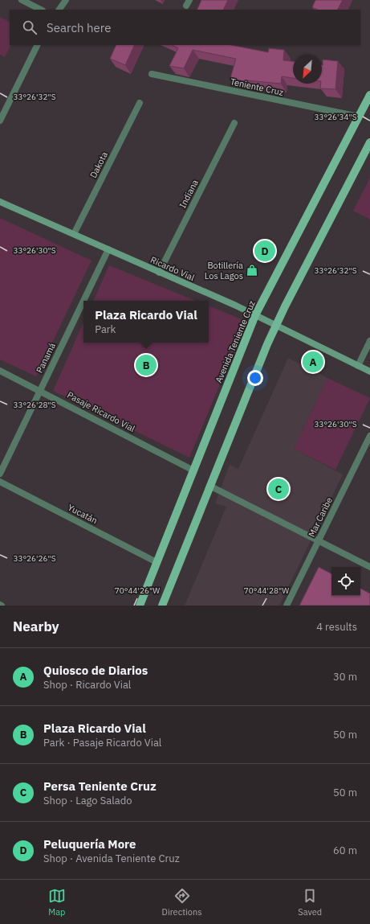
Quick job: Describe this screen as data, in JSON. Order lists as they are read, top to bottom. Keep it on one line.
{"streets":{"main road":["Avenida Teniente Cruz"],"street":["Teniente Cruz","Dakota","Indiana","Ricardo Vial","Panamá","Pasaje Ricardo Vial","Yucatán","Mar Caribe"]},"crossings":[["Teniente Cruz","Avenida Teniente Cruz"],["Dakota","Ricardo Vial"],["Indiana","Ricardo Vial"],["Ricardo Vial","Avenida Teniente Cruz"],["Ricardo Vial","Panamá"],["Avenida Teniente Cruz","Pasaje Ricardo Vial"],["Avenida Teniente Cruz","Yucatán"],["Panamá","Pasaje Ricardo Vial"]],"places":{"shop":["Botillería Los Lagos"]},"north":"bottom left","page":{"search":"Search here","pins":["D","A","B","C"],"popup":["Plaza Ricardo Vial","Park"],"heading":["Nearby","4 results"],"list":[{"mark":"A","name":"Quiosco de Diarios","note":"Shop · Ricardo Vial","value":"30 m"},{"mark":"B","name":"Plaza Ricardo Vial","note":"Park · Pasaje Ricardo Vial","value":"50 m"},{"mark":"C","name":"Persa Teniente Cruz","note":"Shop · Lago Salado","value":"50 m"},{"mark":"D","name":"Peluquería More","note":"Shop · Avenida Teniente Cruz","value":"60 m"}],"nav":["Map","Directions","Saved"]},"coordinates":["33°26'32\"S","33°26'34\"S","33°26'30\"S","33°26'28\"S","33°26'26\"S","70°44'26\"W","70°44'28\"W"]}
